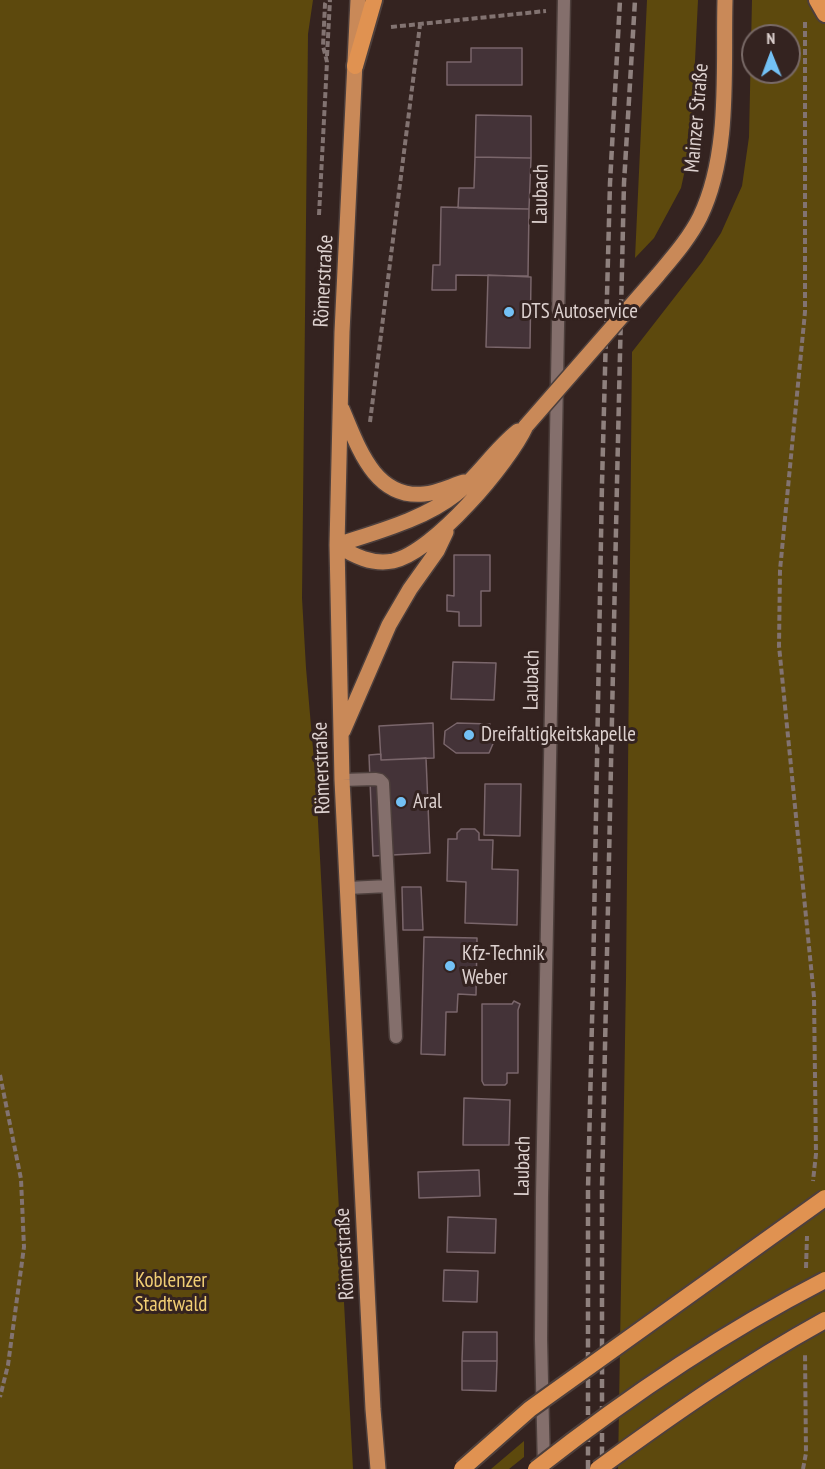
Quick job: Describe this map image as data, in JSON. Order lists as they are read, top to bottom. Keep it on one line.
{"streets":{"main road":["Mainzer Straße","Römerstraße"],"street":["Laubach"]},"crossings":[["Mainzer Straße","Römerstraße"]],"parks":["Koblenzer Stadtwald"],"places":["DTS Autoservice","Dreifaltigkeitskapelle","Aral","Kfz-Technik Weber"],"north":"top"}
